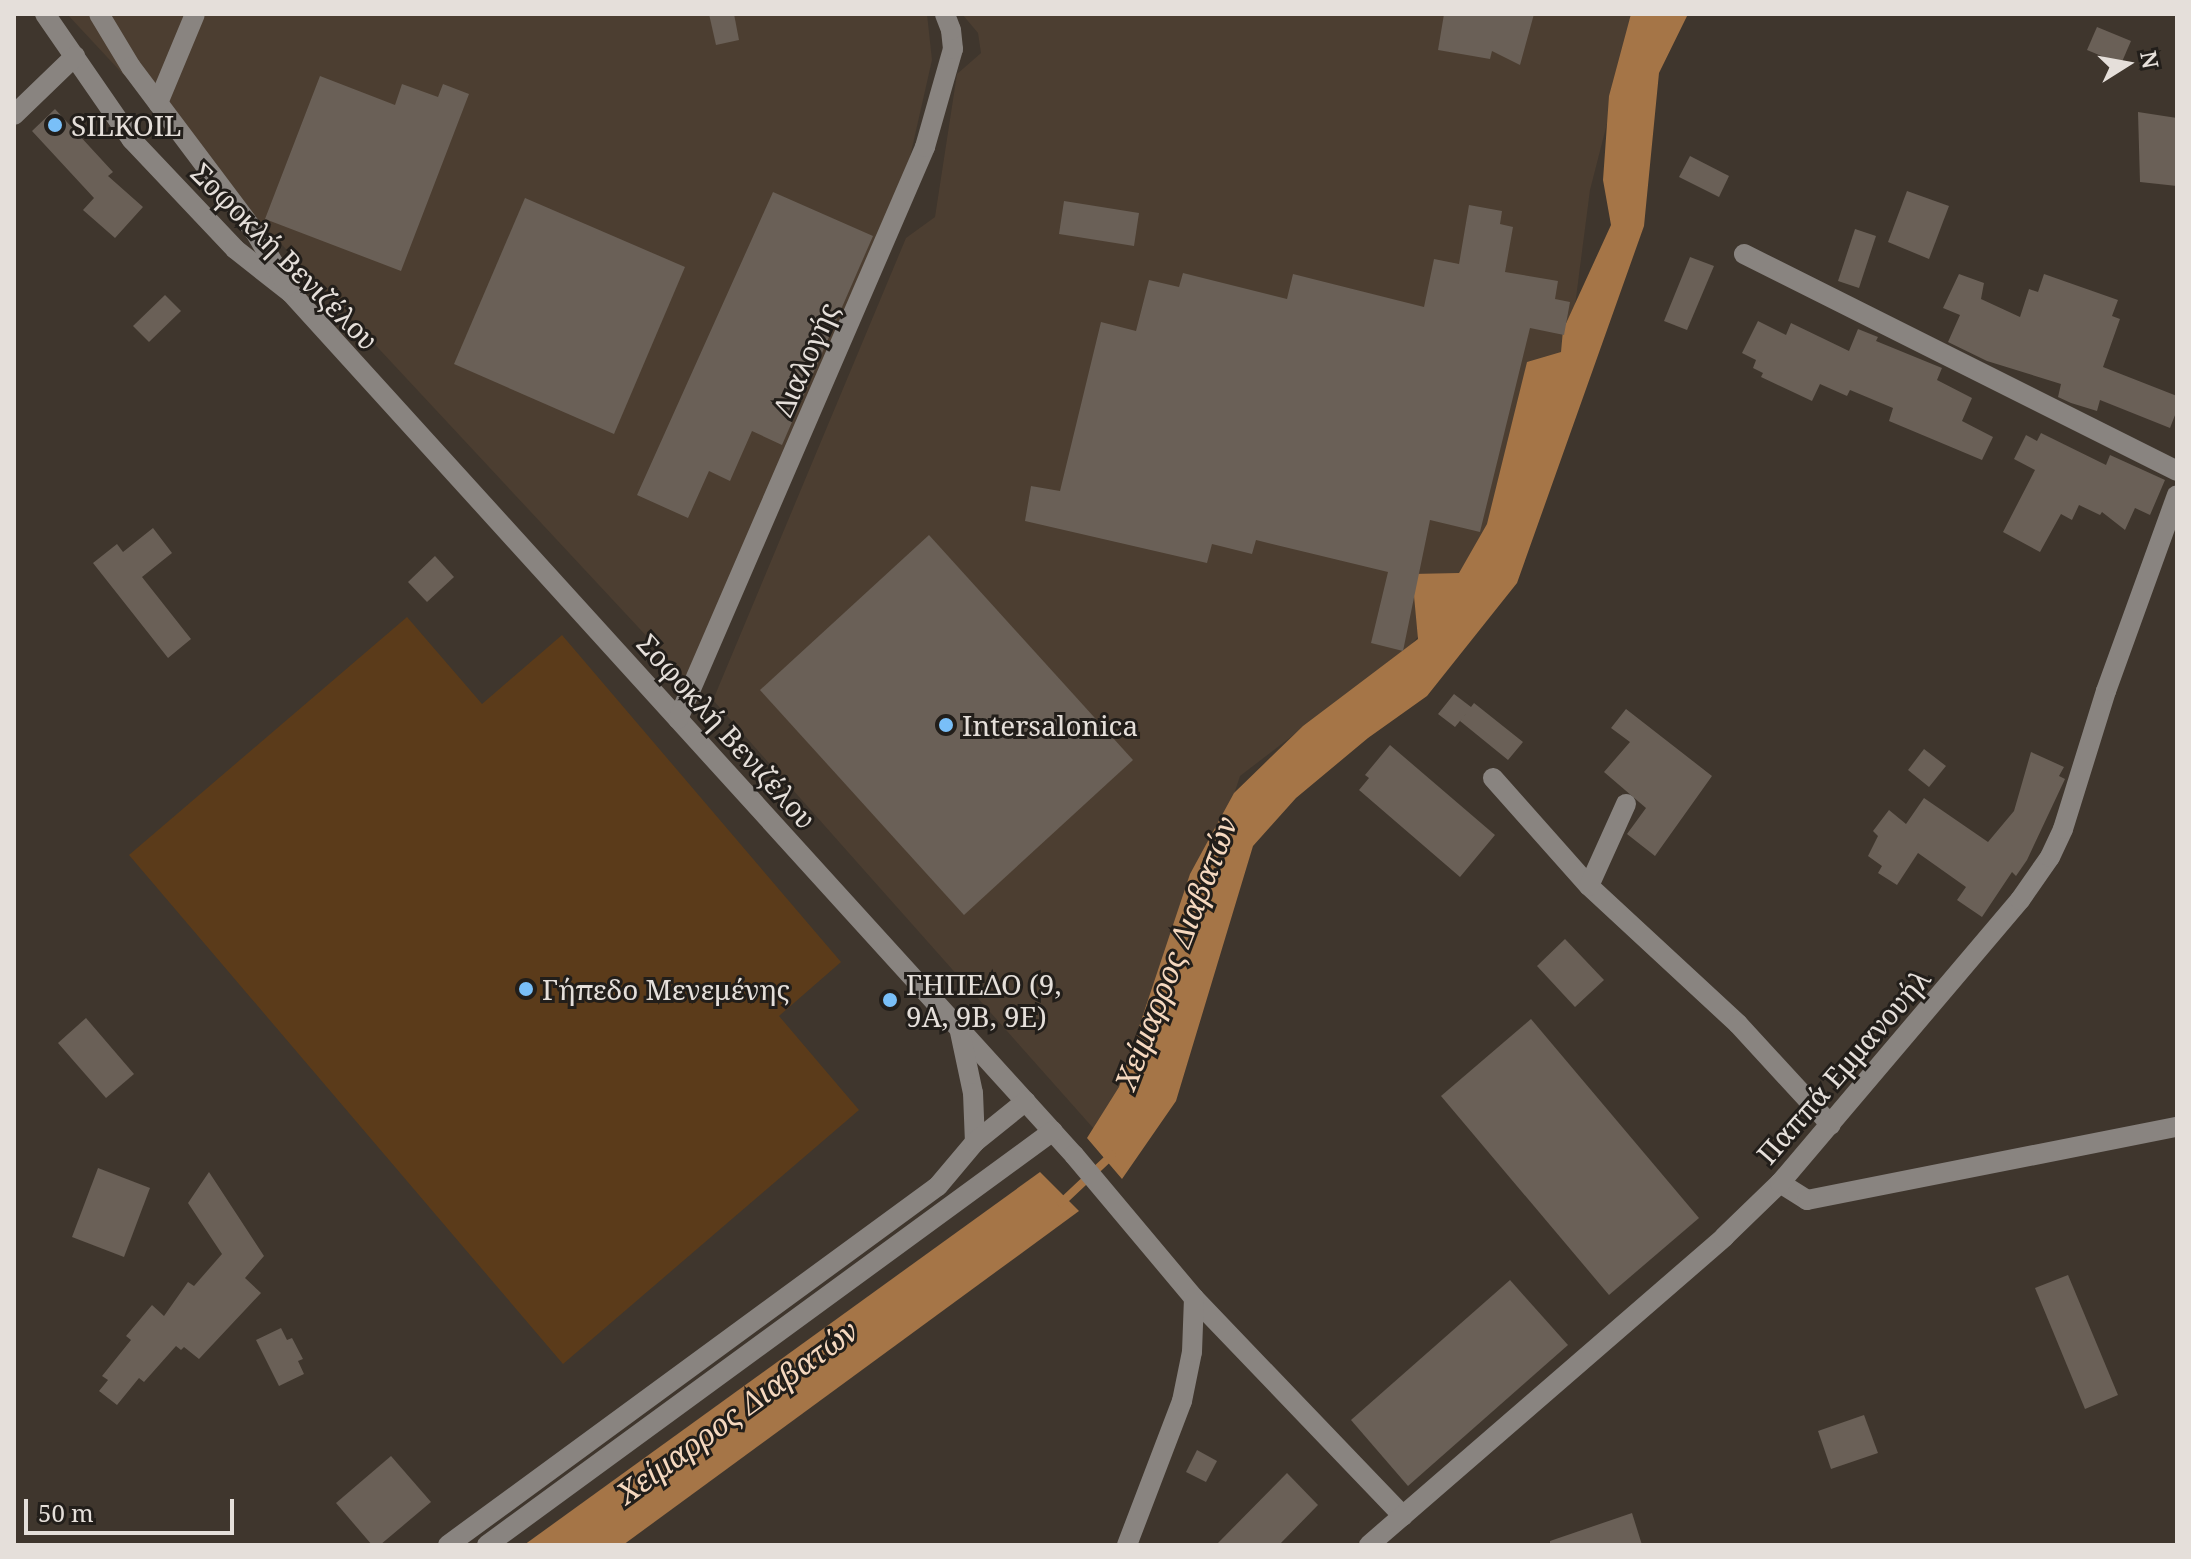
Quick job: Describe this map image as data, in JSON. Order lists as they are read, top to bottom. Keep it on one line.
{"streets":{"street":["Σοφοκλή Βενιζέλου","Διαλογής","Παππά Εμμανουήλ"]},"crossings":[["Σοφοκλή Βενιζέλου","Διαλογής"],["Σοφοκλή Βενιζέλου","Παππά Εμμανουήλ"]],"water":["Χείμαρρος Διαβατών"],"places":["SILKOIL","Intersalonica","Γήπεδο Μενεμένης","ΓΗΠΕΔΟ (9, 9Α, 9Β, 9Ε)"],"scale_bar":"50 m","north":"right"}
